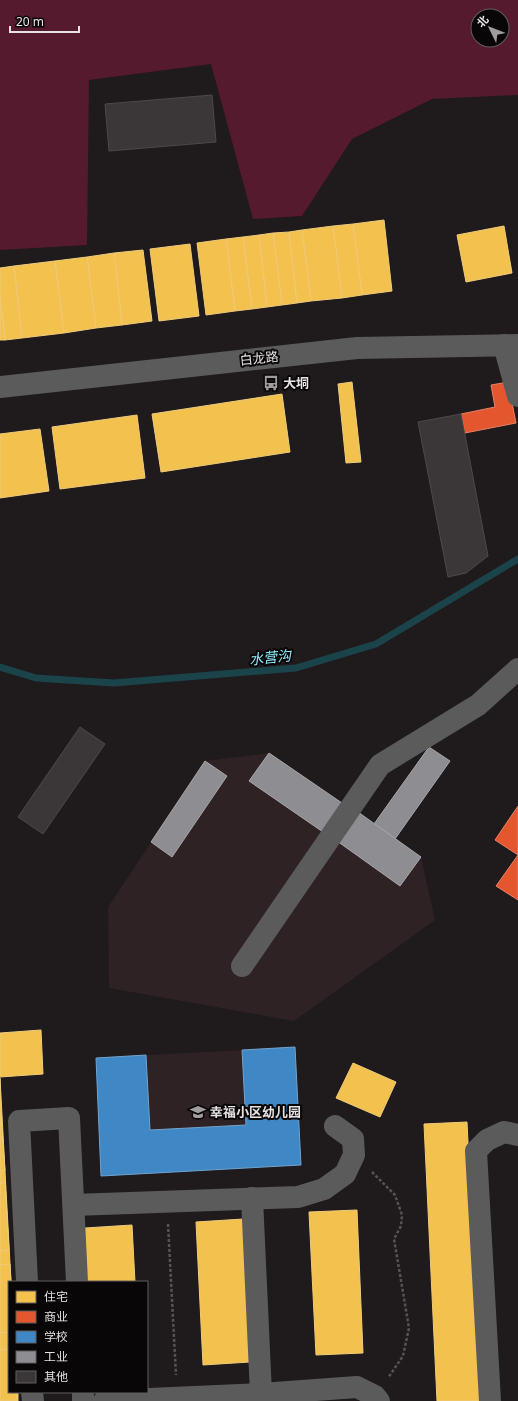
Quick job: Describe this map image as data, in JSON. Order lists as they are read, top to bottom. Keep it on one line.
{"streets":{"street":["白龙路"]},"water":["水营沟"],"places":{"bus stop":["大垌"],"school or university":["幸福小区幼儿园"]},"legend":["住宅","商业","学校","工业","其他"],"scale_bar":"20 m","north":"top left"}
